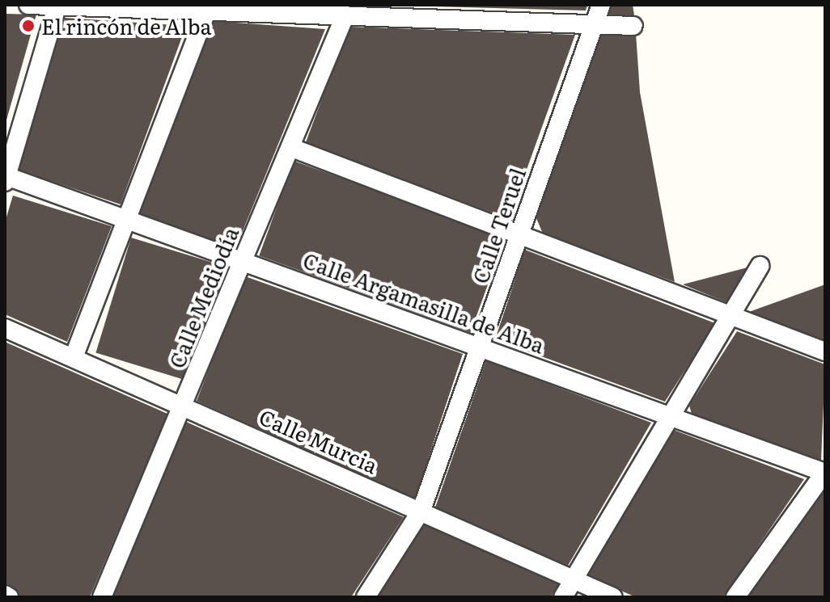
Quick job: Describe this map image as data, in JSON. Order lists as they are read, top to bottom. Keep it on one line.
{"streets":{"street":["Calle Teruel","Calle Mediodía","Calle Argamasilla de Alba","Calle Murcia"]},"crossings":[["Calle Teruel","Calle Argamasilla de Alba"],["Calle Teruel","Calle Murcia"],["Calle Mediodía","Calle Argamasilla de Alba"],["Calle Mediodía","Calle Murcia"]],"places":["El rincón de Alba"]}
